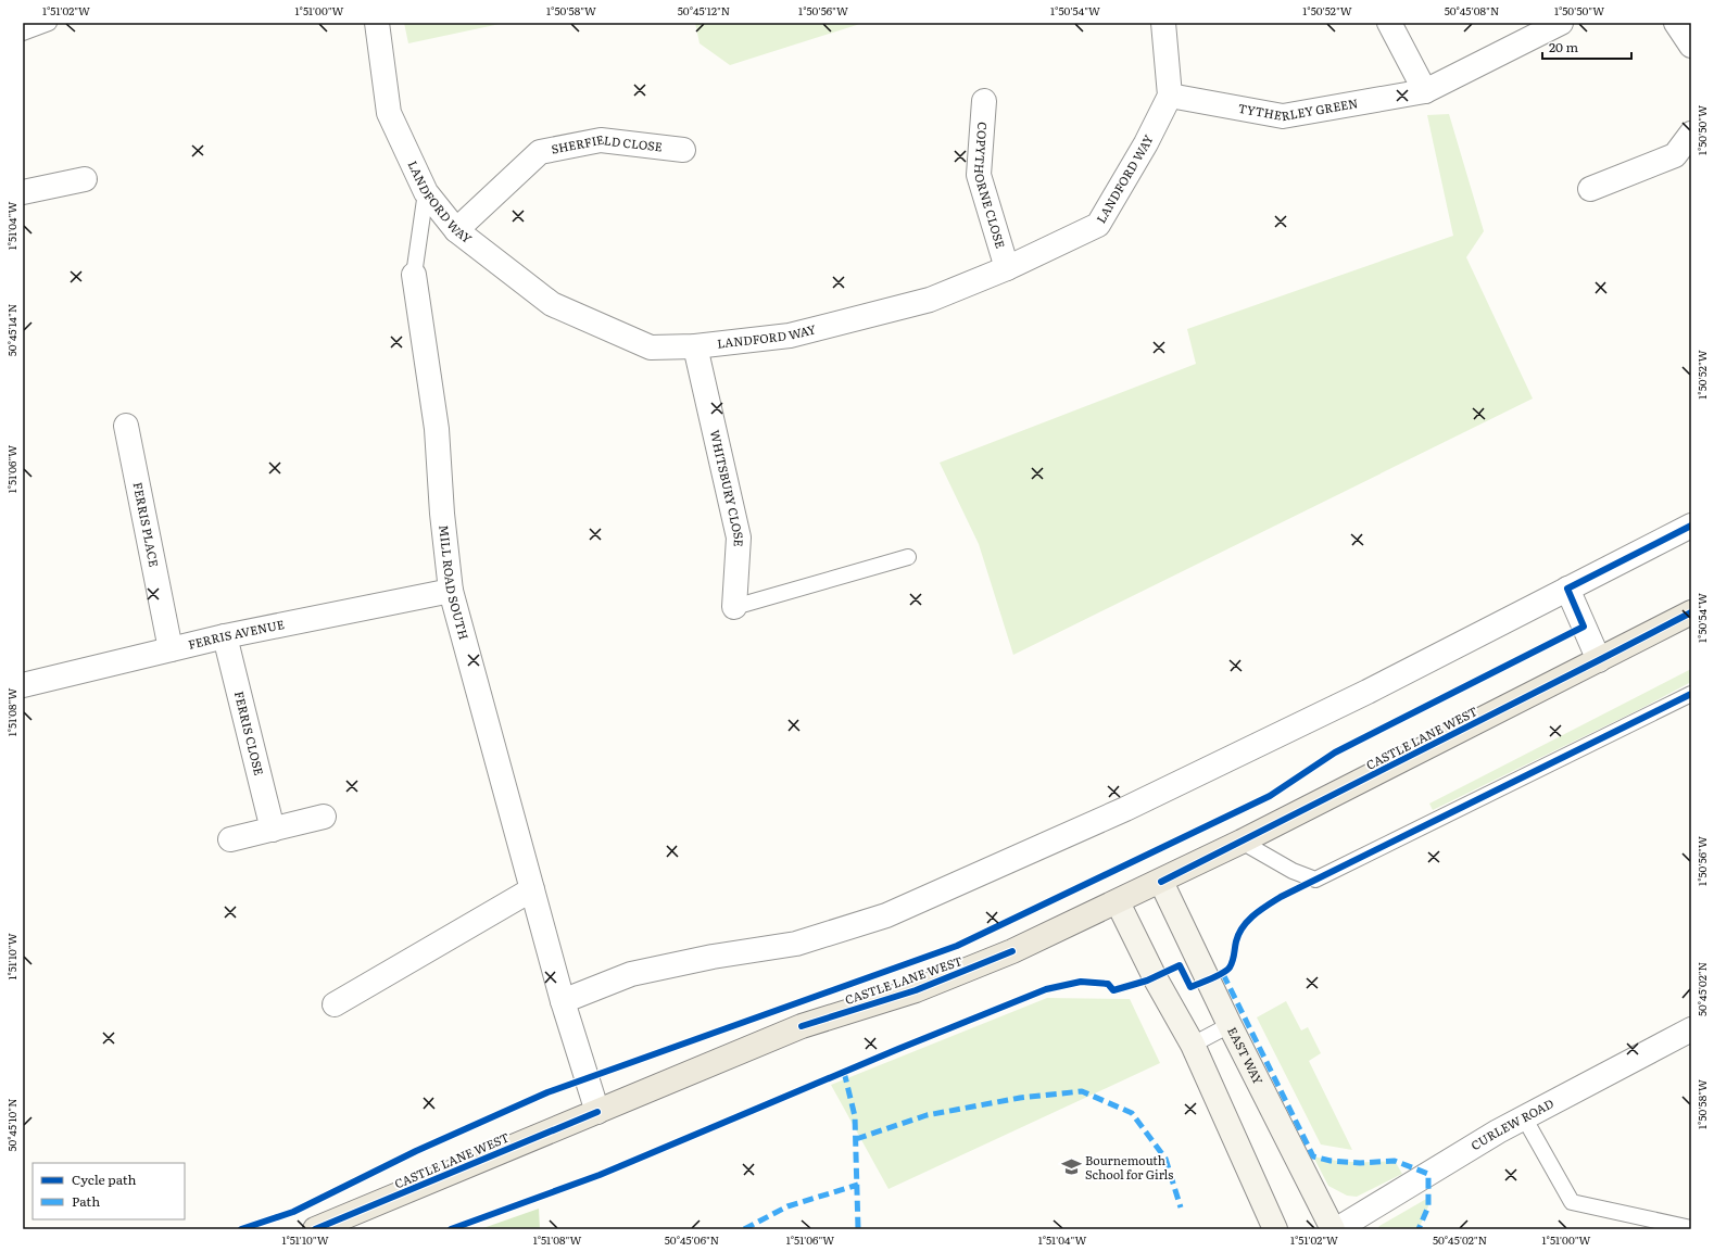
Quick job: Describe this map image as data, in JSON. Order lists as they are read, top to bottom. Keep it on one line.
{"streets":{"main road":["CASTLE LANE WEST"],"street":["TYTHERLEY GREEN","SHERFIELD CLOSE","LANDFORD WAY","COPYTHORNE CLOSE","WHITSBURY CLOSE","FERRIS PLACE","MILL ROAD SOUTH","FERRIS AVENUE","FERRIS CLOSE","EAST WAY","CURLEW ROAD"]},"crossings":[["TYTHERLEY GREEN","LANDFORD WAY"],["SHERFIELD CLOSE","LANDFORD WAY"],["LANDFORD WAY","COPYTHORNE CLOSE"],["LANDFORD WAY","WHITSBURY CLOSE"],["LANDFORD WAY","MILL ROAD SOUTH"],["FERRIS PLACE","FERRIS AVENUE"],["MILL ROAD SOUTH","FERRIS AVENUE"],["MILL ROAD SOUTH","CASTLE LANE WEST"],["FERRIS AVENUE","FERRIS CLOSE"],["CASTLE LANE WEST","EAST WAY"]],"places":{"school or university":["Bournemouth School for Girls"]},"legend":["Cycle path","Path"],"scale_bar":"20 m","coordinates":["1°51'02\"W","1°51'00\"W","1°50'58\"W","50°45'12\"N","1°50'56\"W","1°50'54\"W","1°50'52\"W","50°45'08\"N","1°50'50\"W","1°51'04\"W","50°45'14\"N","1°51'06\"W","1°51'08\"W","1°51'10\"W","50°45'02\"N","50°45'10\"N","50°45'06\"N"]}
